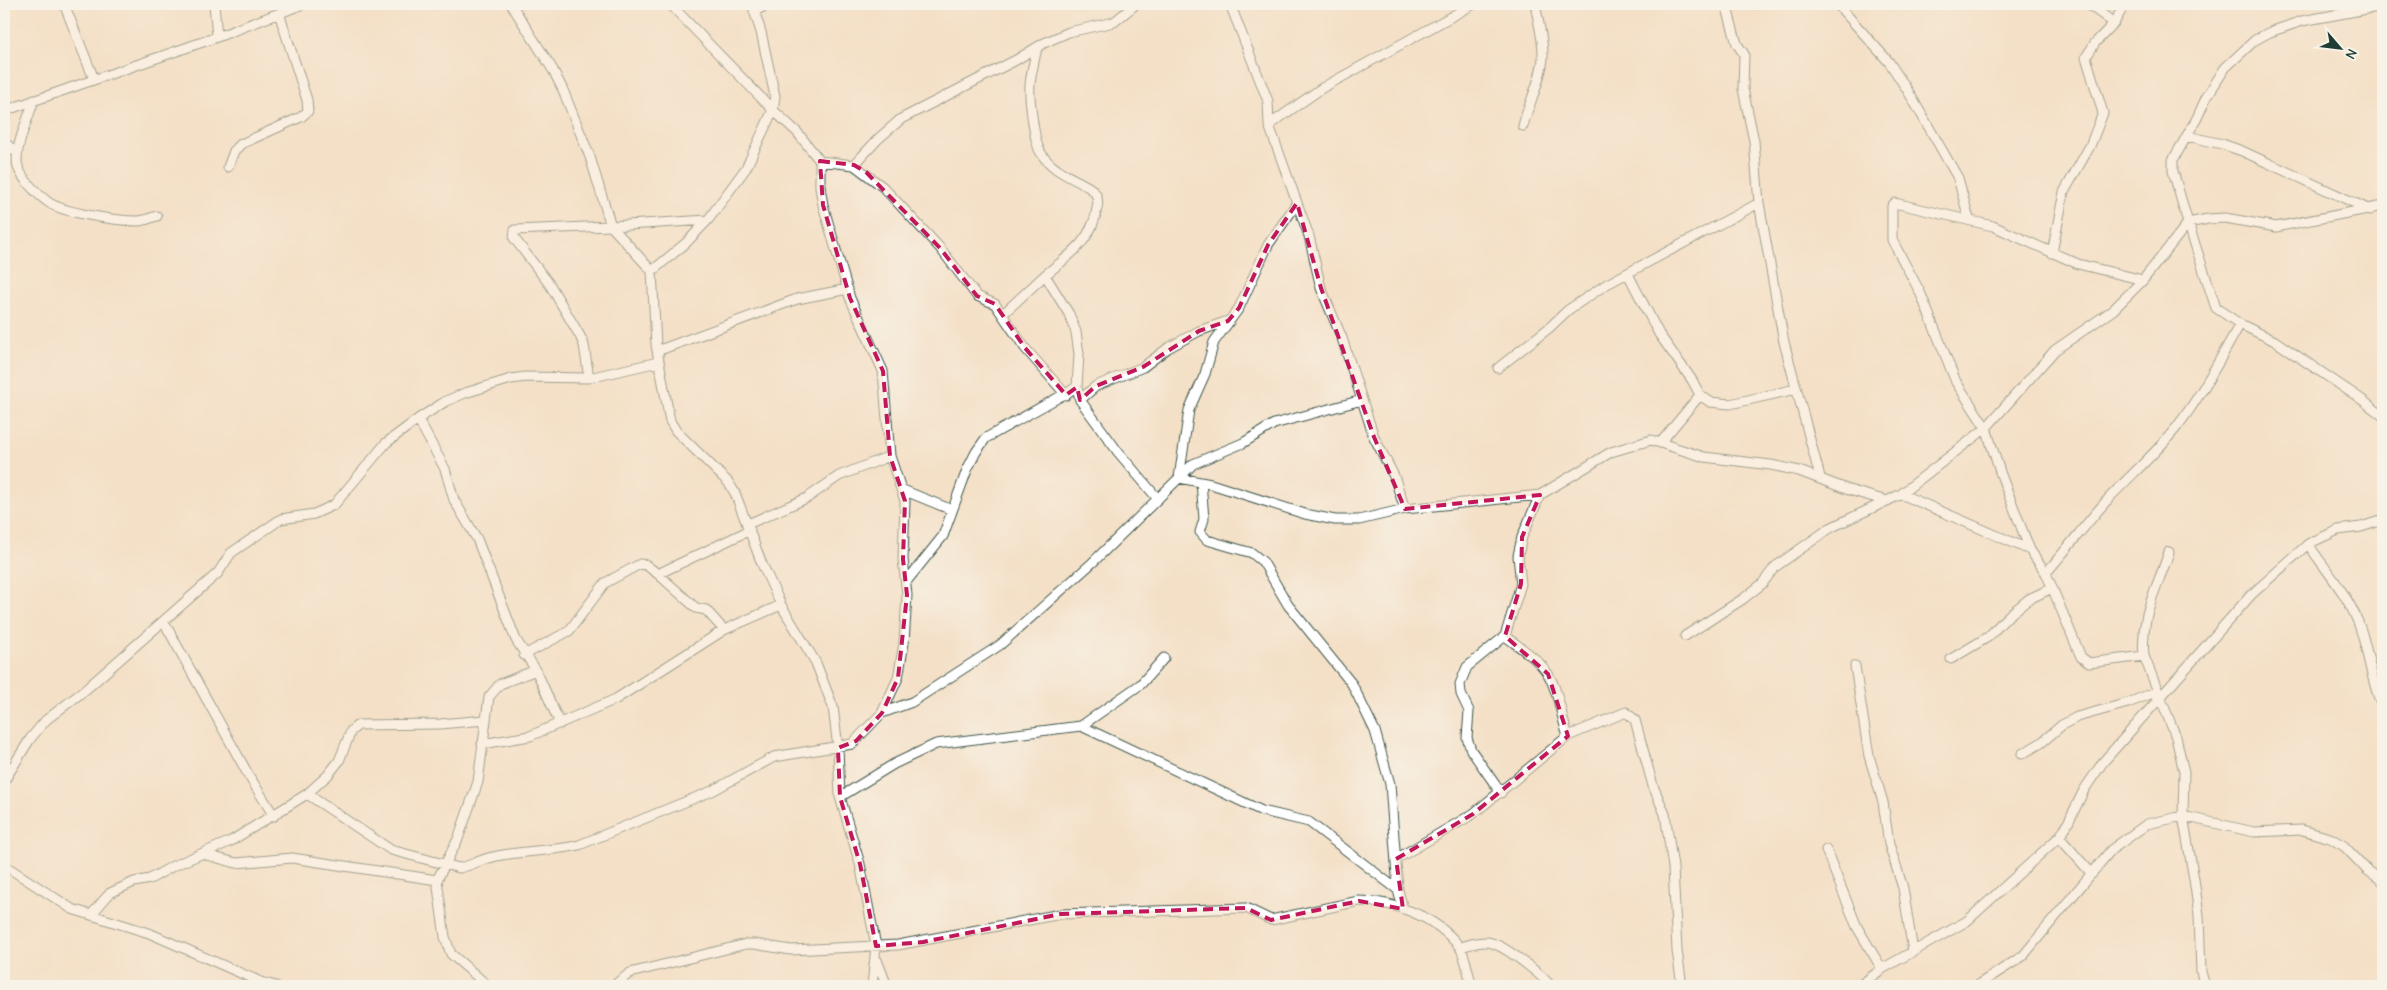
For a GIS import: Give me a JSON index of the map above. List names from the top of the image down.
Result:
{
  "north": "bottom right"
}
